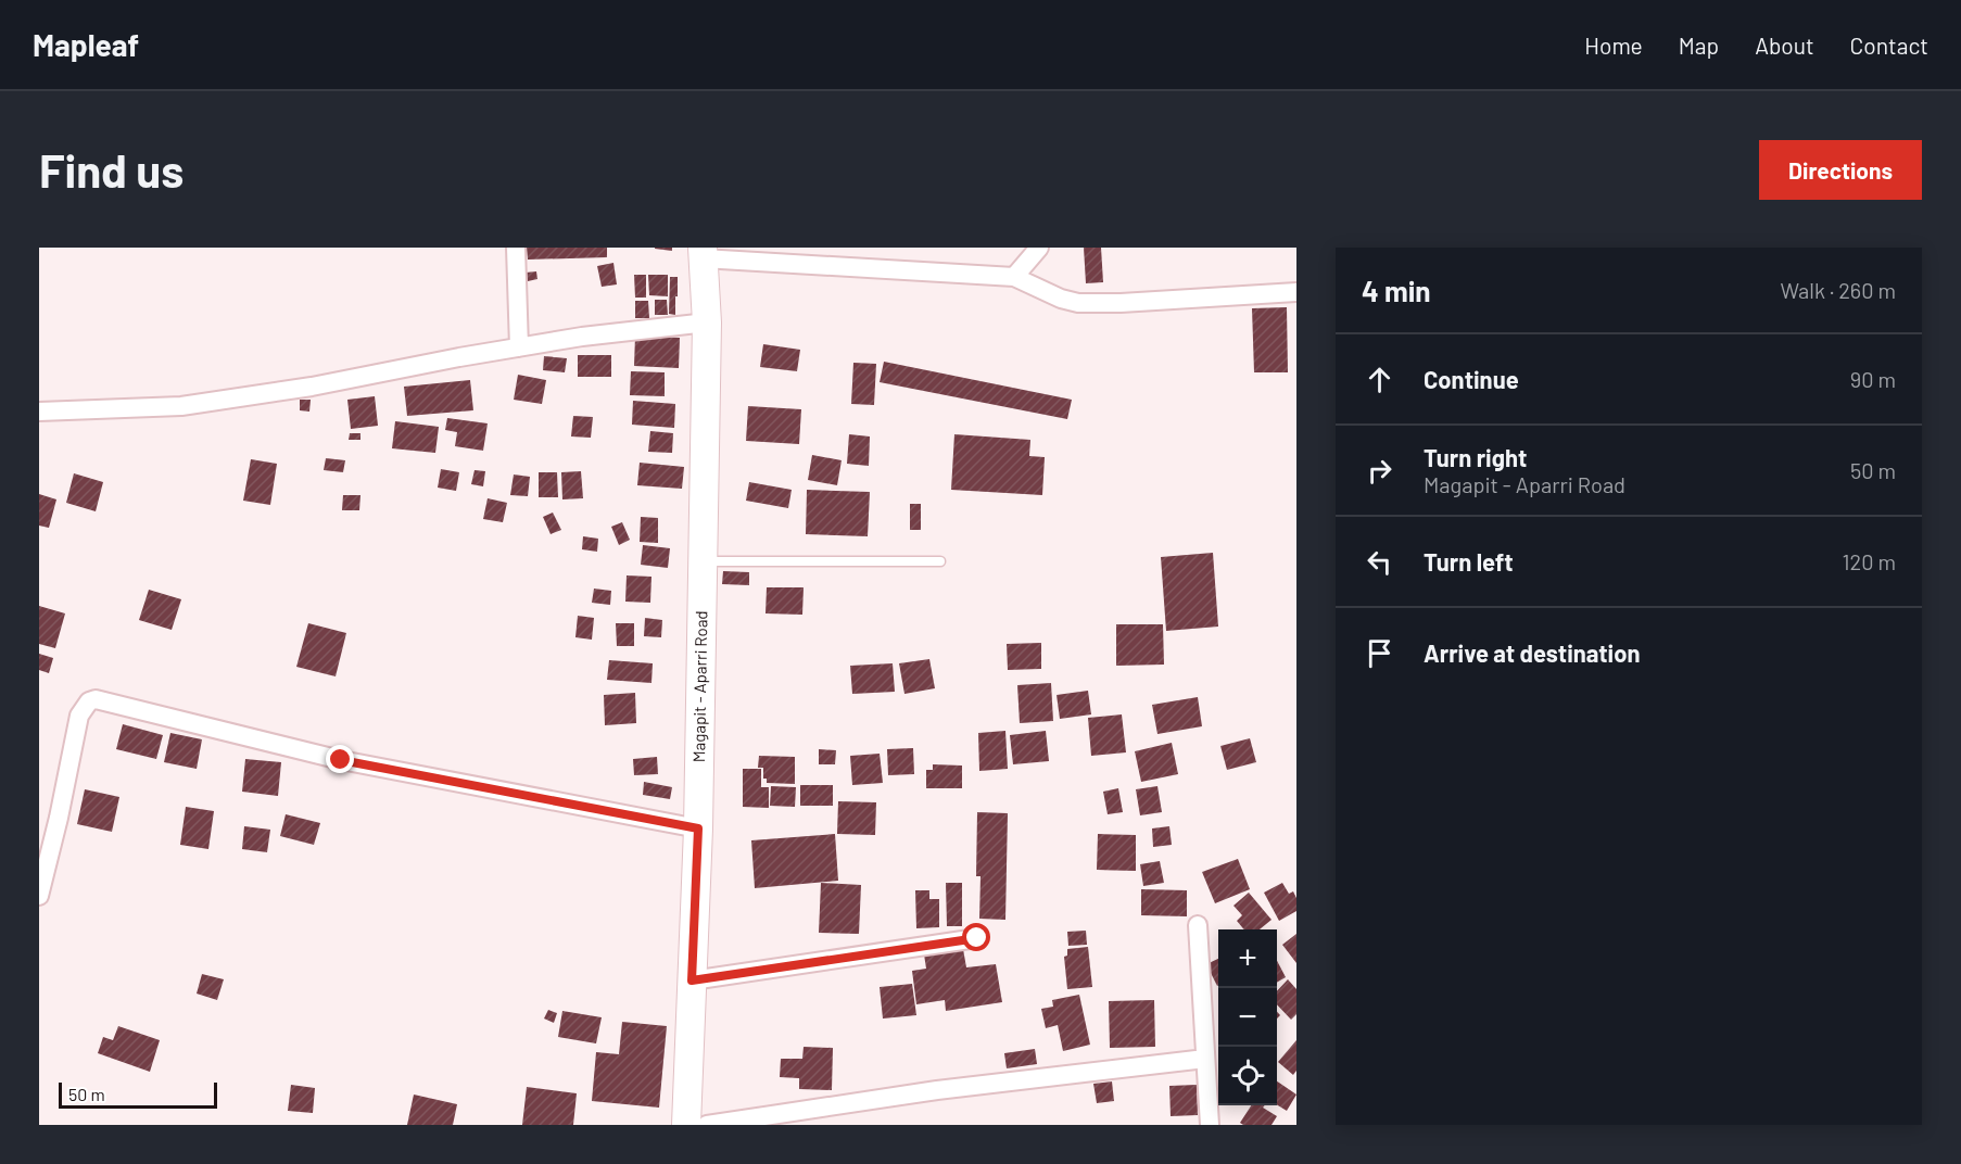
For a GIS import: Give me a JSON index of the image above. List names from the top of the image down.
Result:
{
  "streets": {
    "main road": ["Magapit - Aparri Road"]
  },
  "scale_bar": "50 m",
  "page": {
    "header": "Mapleaf",
    "nav": [
      "Home",
      "Map",
      "About",
      "Contact"
    ],
    "buttons": "Directions",
    "title": "Find us",
    "heading": ["4 min", "Walk · 260 m"],
    "list": [
      ["Continue", "90 m"],
      ["Turn right", "Magapit - Aparri Road", "50 m"],
      ["Turn left", "120 m"],
      "Arrive at destination"
    ],
    "map_buttons": ["+", "−"],
    "scale": "50 m"
  }
}
